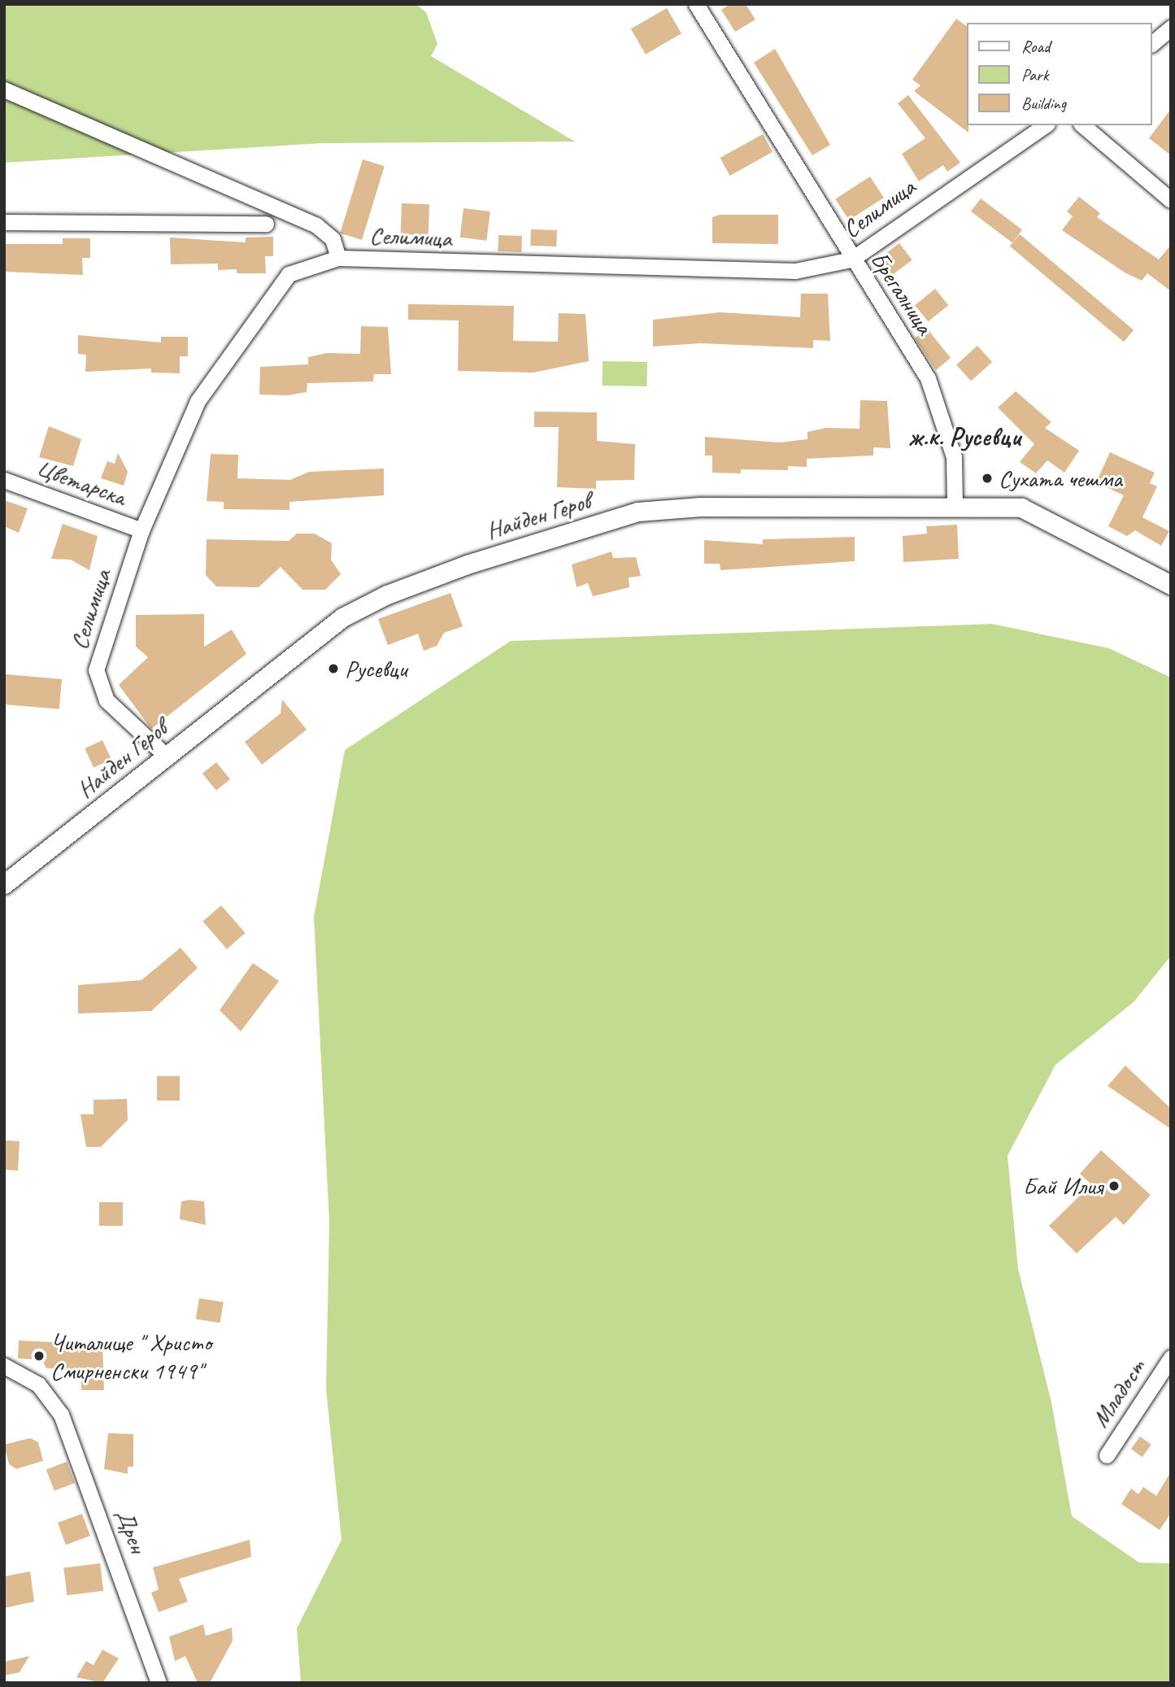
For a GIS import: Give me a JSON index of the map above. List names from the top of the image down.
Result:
{
  "streets": {
    "street": [
      "Селимица",
      "Брегалница",
      "Цветарска",
      "Найден Геров",
      "Младост",
      "Дрен"
    ]
  },
  "crossings": [
    ["Селимица", "Брегалница"],
    ["Селимица", "Цветарска"],
    ["Селимица", "Найден Геров"],
    ["Брегалница", "Найден Геров"]
  ],
  "districts": ["ж.к. Русевци"],
  "places": [
    "Сухата чешма",
    "Русевци",
    "Бай Илия",
    "Читалище \" Христо Смирненски 1949\""
  ],
  "legend": ["Road", "Park", "Building"]
}
